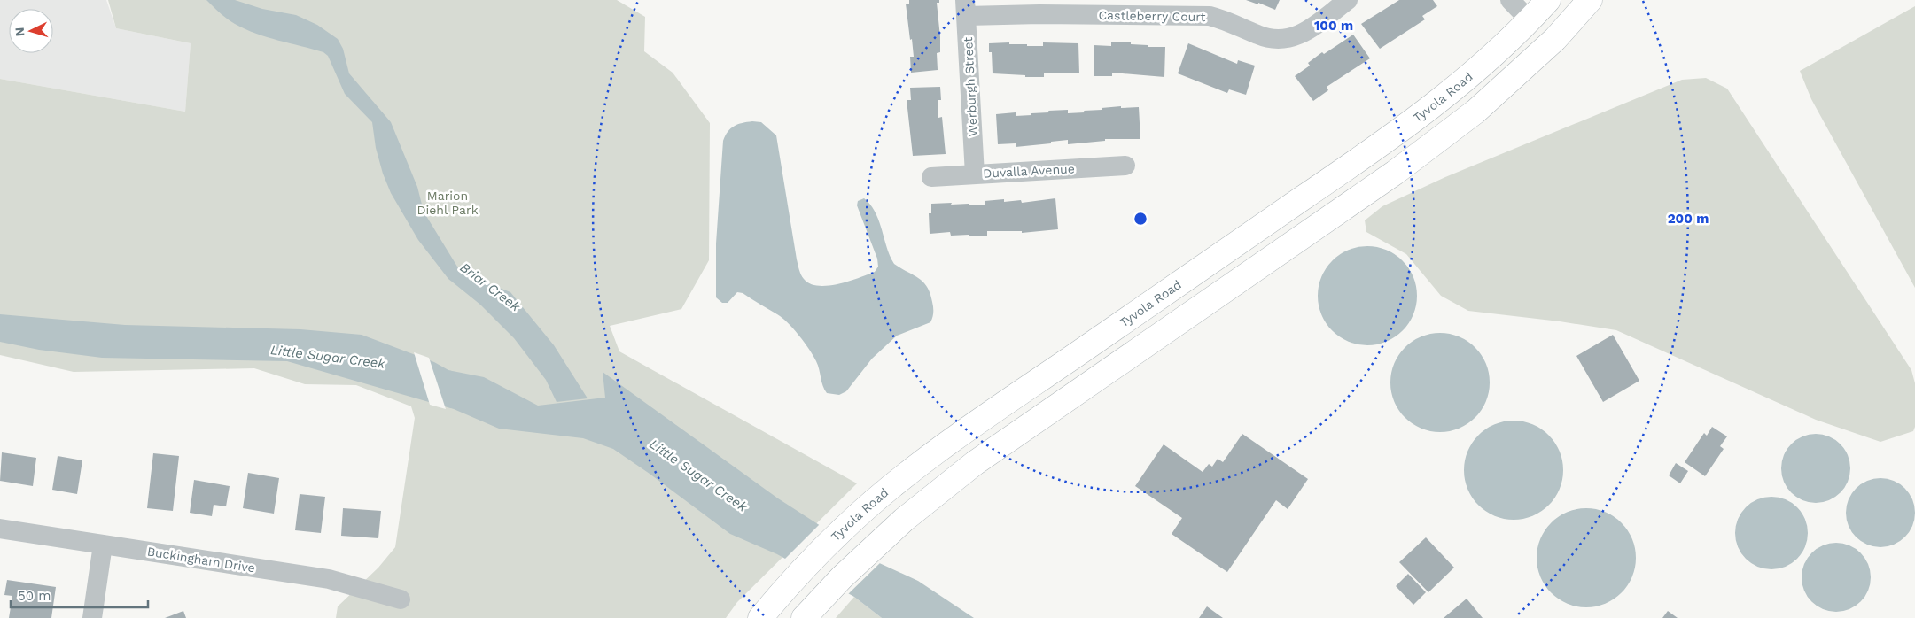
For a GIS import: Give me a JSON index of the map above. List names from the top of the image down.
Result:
{
  "streets": {
    "main road": ["Tyvola Road"],
    "street": [
      "Castleberry Court",
      "Werburgh Street",
      "Duvalla Avenue",
      "Buckingham Drive"
    ]
  },
  "crossings": [
    ["Castleberry Court", "Werburgh Street"],
    ["Werburgh Street", "Duvalla Avenue"]
  ],
  "water": ["Briar Creek", "Little Sugar Creek"],
  "parks": ["Marion Diehl Park"],
  "scale_bar": "50 m",
  "north": "left",
  "rings": ["100 m", "200 m"]
}
